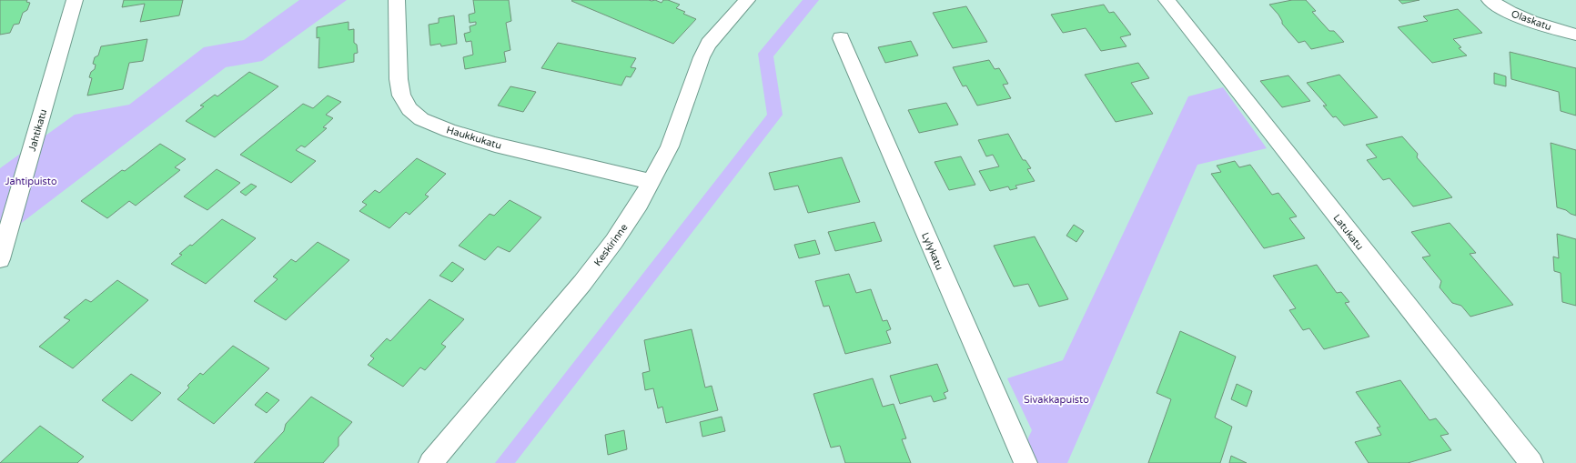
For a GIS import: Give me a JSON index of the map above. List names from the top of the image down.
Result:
{
  "streets": {
    "street": [
      "Olaskatu",
      "Jahtikatu",
      "Haukkukatu",
      "Latukatu",
      "Keskirinne",
      "Lylykatu"
    ]
  },
  "crossings": [
    ["Haukkukatu", "Keskirinne"]
  ],
  "parks": ["Jahtipuisto", "Sivakkapuisto"]
}
